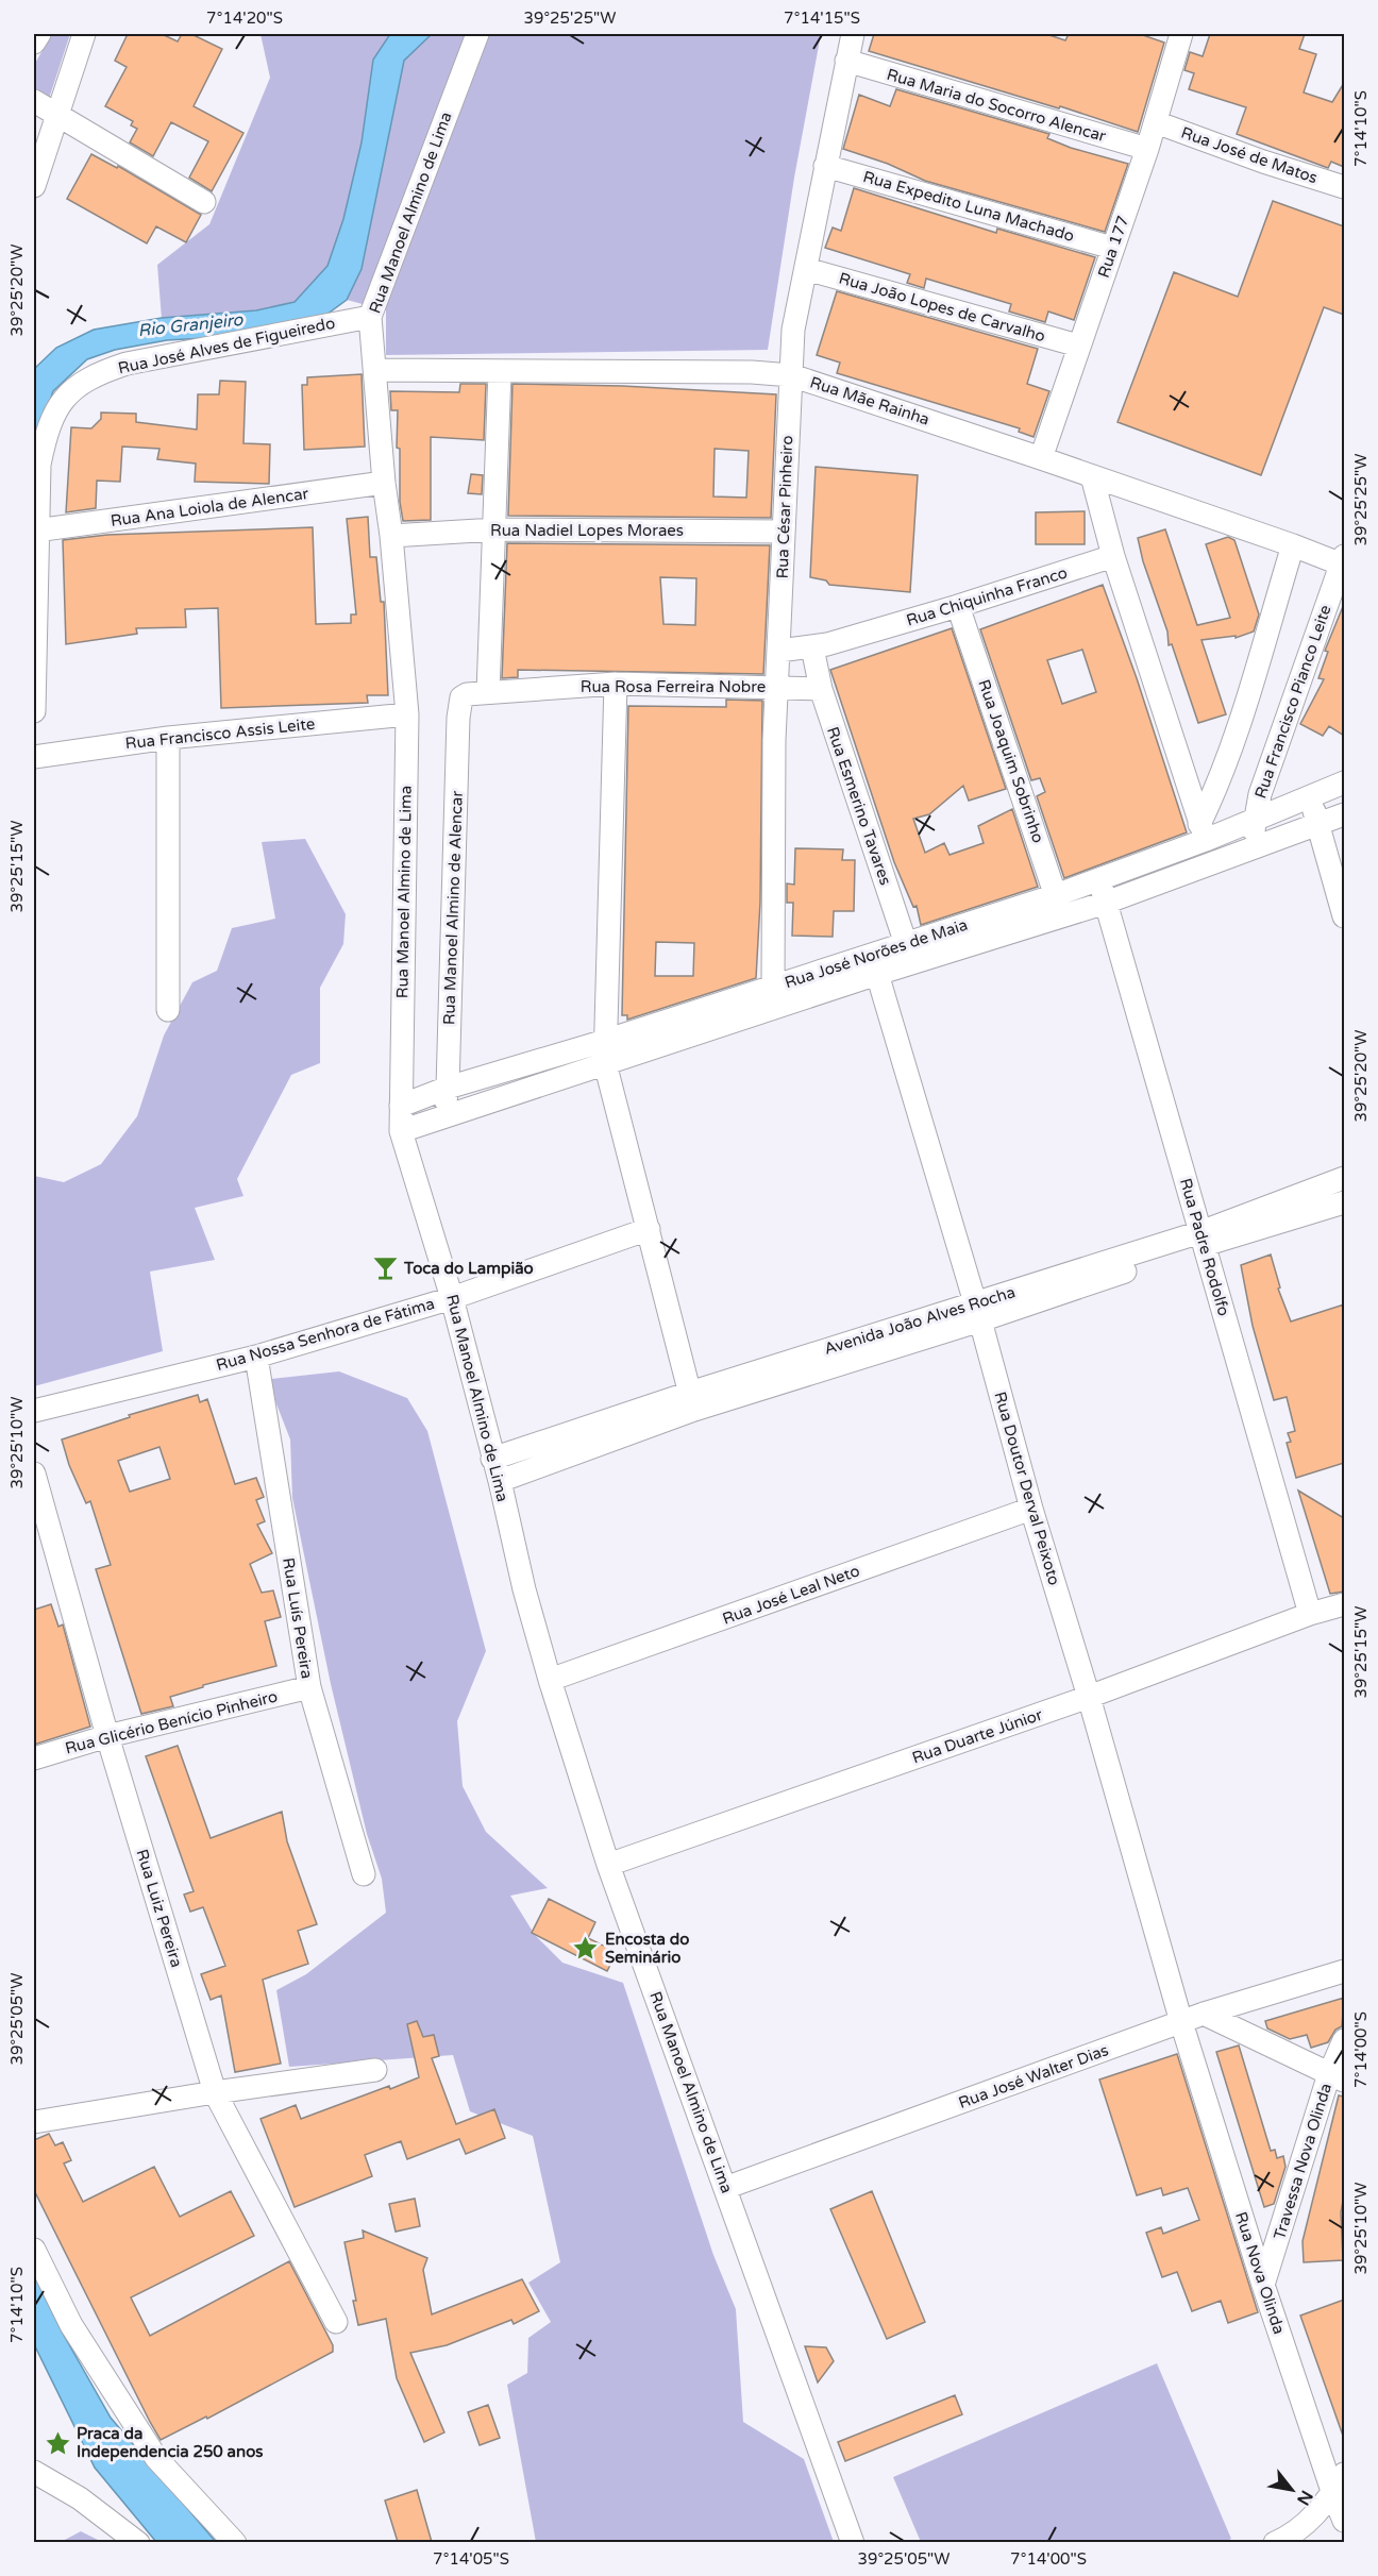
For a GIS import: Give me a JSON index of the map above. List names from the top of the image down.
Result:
{
  "streets": {
    "street": [
      "Rua Maria do Socorro Alencar",
      "Rua José de Matos",
      "Rua Expedito Luna Machado",
      "Rua Manoel Almino de Lima",
      "Rua 177",
      "Rua João Lopes de Carvalho",
      "Rua José Alves de Figueiredo",
      "Rua Mãe Rainha",
      "Rua Ana Loiola de Alencar",
      "Rua César Pinheiro",
      "Rua Nadiel Lopes Moraes",
      "Rua Chiquinha Franco",
      "Rua Rosa Ferreira Nobre",
      "Rua Francisco Pianco Leite",
      "Rua Francisco Assis Leite",
      "Rua Joaquim Sobrinho",
      "Rua Esmerino Tavares",
      "Rua Manoel Almino de Alencar",
      "Rua José Norões de Maia",
      "Rua Padre Rodolfo",
      "Avenida João Alves Rocha",
      "Rua Nossa Senhora de Fátima",
      "Rua Doutor Derval Peixoto",
      "Rua José Leal Neto",
      "Rua Luís Pereira",
      "Rua Glicério Benício Pinheiro",
      "Rua Duarte Júnior",
      "Rua Luiz Pereira",
      "Rua José Walter Dias",
      "Travessa Nova Olinda",
      "Rua Nova Olinda"
    ]
  },
  "crossings": [
    ["Rua Maria do Socorro Alencar", "Rua 177"],
    ["Rua Maria do Socorro Alencar", "Rua César Pinheiro"],
    ["Rua José de Matos", "Rua 177"],
    ["Rua Expedito Luna Machado", "Rua 177"],
    ["Rua Expedito Luna Machado", "Rua César Pinheiro"],
    ["Rua Manoel Almino de Lima", "Rua José Alves de Figueiredo"],
    ["Rua Manoel Almino de Lima", "Rua Mãe Rainha"],
    ["Rua Manoel Almino de Lima", "Rua Ana Loiola de Alencar"],
    ["Rua Manoel Almino de Lima", "Rua Nadiel Lopes Moraes"],
    ["Rua Manoel Almino de Lima", "Rua Francisco Assis Leite"],
    ["Rua Manoel Almino de Lima", "Rua José Norões de Maia"],
    ["Rua Manoel Almino de Lima", "Avenida João Alves Rocha"],
    ["Rua Manoel Almino de Lima", "Rua Nossa Senhora de Fátima"],
    ["Rua Manoel Almino de Lima", "Rua José Leal Neto"],
    ["Rua Manoel Almino de Lima", "Rua Duarte Júnior"],
    ["Rua Manoel Almino de Lima", "Rua José Walter Dias"],
    ["Rua 177", "Rua João Lopes de Carvalho"],
    ["Rua 177", "Rua Mãe Rainha"],
    ["Rua João Lopes de Carvalho", "Rua César Pinheiro"],
    ["Rua José Alves de Figueiredo", "Rua Ana Loiola de Alencar"],
    ["Rua Mãe Rainha", "Rua César Pinheiro"],
    ["Rua Mãe Rainha", "Rua Francisco Pianco Leite"],
    ["Rua César Pinheiro", "Rua Nadiel Lopes Moraes"],
    ["Rua César Pinheiro", "Rua Chiquinha Franco"],
    ["Rua César Pinheiro", "Rua Rosa Ferreira Nobre"],
    ["Rua César Pinheiro", "Rua José Norões de Maia"],
    ["Rua Chiquinha Franco", "Rua Joaquim Sobrinho"],
    ["Rua Chiquinha Franco", "Rua Esmerino Tavares"],
    ["Rua Rosa Ferreira Nobre", "Rua Esmerino Tavares"],
    ["Rua Rosa Ferreira Nobre", "Rua Manoel Almino de Alencar"],
    ["Rua Francisco Pianco Leite", "Rua José Norões de Maia"],
    ["Rua Joaquim Sobrinho", "Rua José Norões de Maia"],
    ["Rua Esmerino Tavares", "Rua José Norões de Maia"],
    ["Rua Manoel Almino de Alencar", "Rua José Norões de Maia"],
    ["Rua José Norões de Maia", "Rua Padre Rodolfo"],
    ["Rua José Norões de Maia", "Rua Doutor Derval Peixoto"],
    ["Rua Padre Rodolfo", "Avenida João Alves Rocha"],
    ["Rua Padre Rodolfo", "Rua Duarte Júnior"],
    ["Avenida João Alves Rocha", "Rua Doutor Derval Peixoto"],
    ["Rua Nossa Senhora de Fátima", "Rua Luís Pereira"],
    ["Rua Doutor Derval Peixoto", "Rua José Leal Neto"],
    ["Rua Doutor Derval Peixoto", "Rua Duarte Júnior"],
    ["Rua Doutor Derval Peixoto", "Rua José Walter Dias"],
    ["Rua Doutor Derval Peixoto", "Rua Nova Olinda"],
    ["Rua Luís Pereira", "Rua Glicério Benício Pinheiro"],
    ["Rua Glicério Benício Pinheiro", "Rua Luiz Pereira"],
    ["Rua José Walter Dias", "Rua Nova Olinda"],
    ["Travessa Nova Olinda", "Rua Nova Olinda"]
  ],
  "water": ["Rio Granjeiro"],
  "places": {
    "bar": ["Toca do Lampião"],
    "place": ["Encosta do Seminário", "Praca da Independencia 250 anos"]
  },
  "north": "bottom right",
  "coordinates": [
    "7°14'20\"S",
    "39°25'25\"W",
    "7°14'15\"S",
    "7°14'10\"S",
    "39°25'20\"W",
    "39°25'15\"W",
    "39°25'10\"W",
    "39°25'05\"W",
    "7°14'00\"S",
    "7°14'05\"S"
  ]
}
